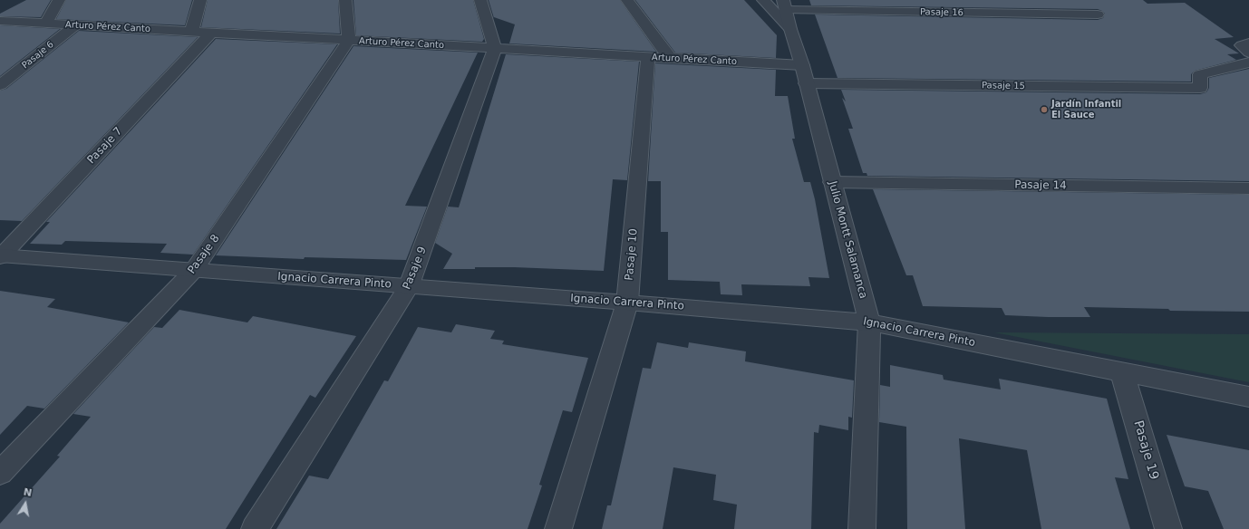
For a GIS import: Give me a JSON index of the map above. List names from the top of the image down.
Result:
{
  "streets": {
    "street": [
      "Pasaje 16",
      "Arturo Pérez Canto",
      "Pasaje 6",
      "Pasaje 15",
      "Pasaje 7",
      "Pasaje 14",
      "Julio Montt Salamanca",
      "Pasaje 8",
      "Pasaje 10",
      "Pasaje 9",
      "Ignacio Carrera Pinto",
      "Pasaje 19"
    ]
  },
  "crossings": [
    ["Pasaje 16", "Julio Montt Salamanca"],
    ["Arturo Pérez Canto", "Pasaje 6"],
    ["Arturo Pérez Canto", "Pasaje 7"],
    ["Arturo Pérez Canto", "Julio Montt Salamanca"],
    ["Arturo Pérez Canto", "Pasaje 8"],
    ["Arturo Pérez Canto", "Pasaje 10"],
    ["Arturo Pérez Canto", "Pasaje 9"],
    ["Pasaje 15", "Julio Montt Salamanca"],
    ["Pasaje 7", "Ignacio Carrera Pinto"],
    ["Pasaje 14", "Julio Montt Salamanca"],
    ["Julio Montt Salamanca", "Ignacio Carrera Pinto"],
    ["Pasaje 8", "Ignacio Carrera Pinto"],
    ["Pasaje 10", "Ignacio Carrera Pinto"],
    ["Pasaje 9", "Ignacio Carrera Pinto"],
    ["Ignacio Carrera Pinto", "Pasaje 19"]
  ],
  "places": ["Jardín Infantil El Sauce"],
  "north": "top"
}
